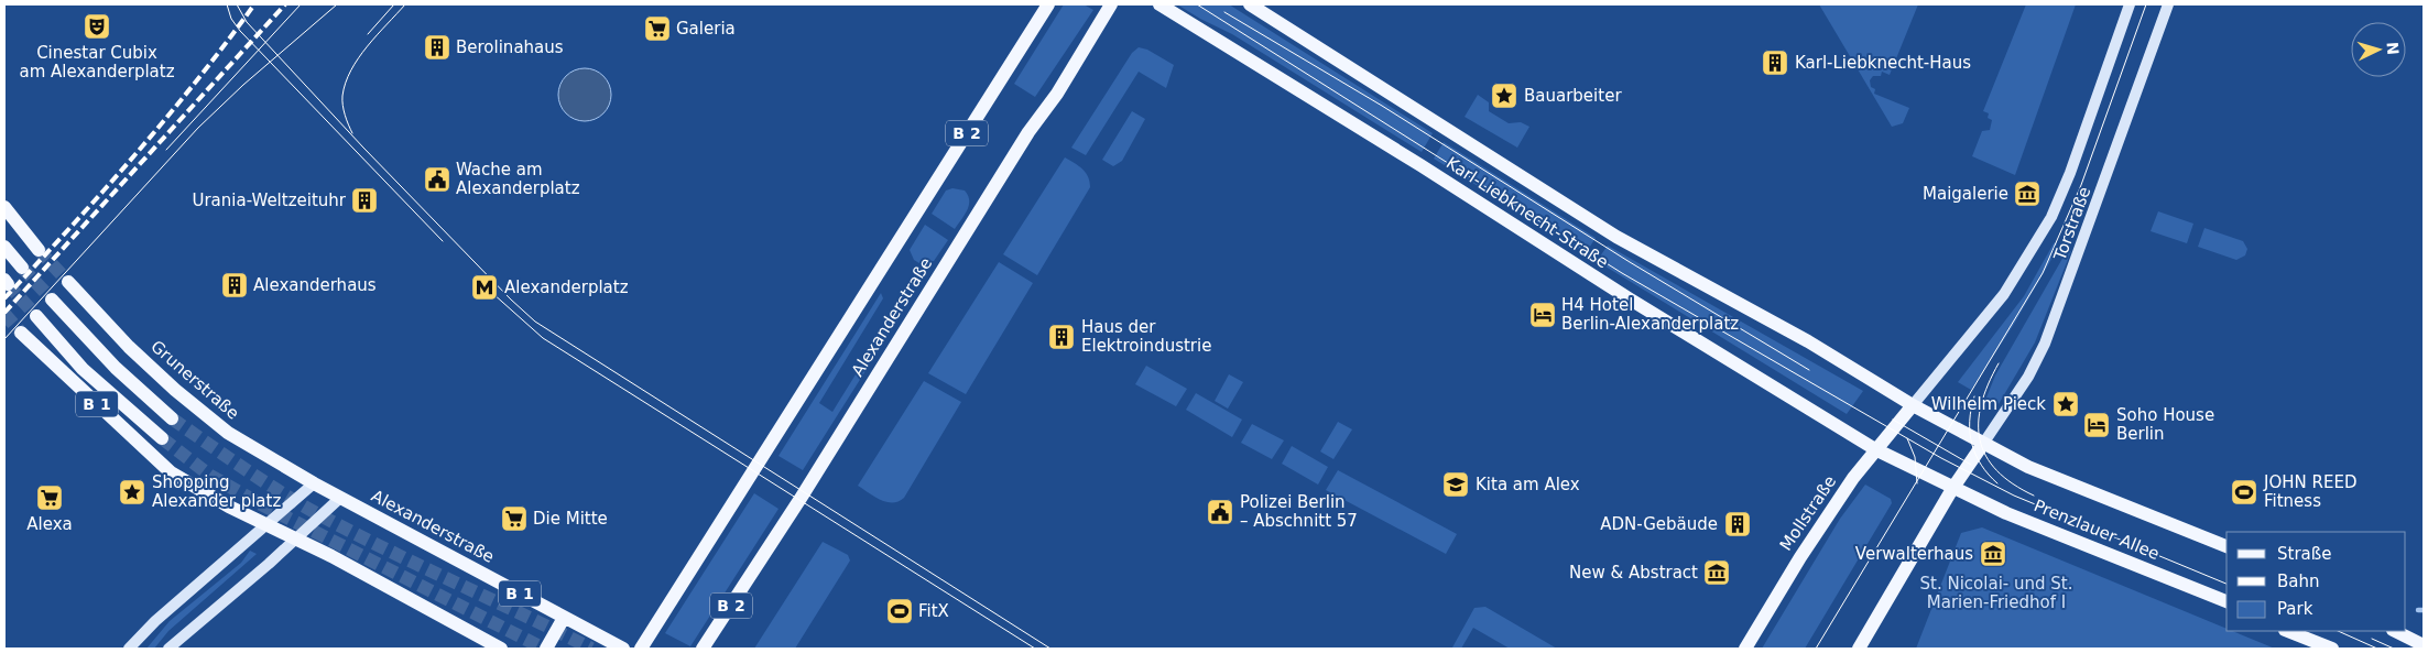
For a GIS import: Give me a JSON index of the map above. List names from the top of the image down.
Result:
{
  "streets": {
    "main road": [
      "B 2",
      "Karl-Liebknecht-Straße",
      "Torstraße",
      "Alexanderstraße",
      "Grunerstraße",
      "B 1",
      "Mollstraße",
      "Prenzlauer Allee"
    ]
  },
  "crossings": [
    ["Karl-Liebknecht-Straße", "Torstraße"],
    ["Karl-Liebknecht-Straße", "Mollstraße"],
    ["Karl-Liebknecht-Straße", "Prenzlauer Allee"],
    ["Torstraße", "Mollstraße"],
    ["Torstraße", "Prenzlauer Allee"],
    ["Alexanderstraße", "Grunerstraße"]
  ],
  "parks": ["St. Nicolai- und St. Marien-Friedhof I"],
  "places": {
    "theatre": ["Cinestar Cubix am Alexanderplatz"],
    "supermarket": ["Galeria", "Alexa", "Die Mitte"],
    "building": [
      "Berolinahaus",
      "Karl-Liebknecht-Haus",
      "Urania-Weltzeituhr",
      "Alexanderhaus",
      "Haus der Elektroindustrie",
      "ADN-Gebäude"
    ],
    "place": ["Bauarbeiter", "Wilhelm Pieck", "Shopping Alexander platz"],
    "public building": ["Wache am Alexanderplatz", "Polizei Berlin – Abschnitt 57"],
    "museum": ["Maigalerie", "Verwalterhaus", "New & Abstract"],
    "metro station": ["Alexanderplatz"],
    "hotel": ["H4 Hotel Berlin-Alexanderplatz", "Soho House Berlin"],
    "school or university": ["Kita am Alex"],
    "sports": ["JOHN REED Fitness", "FitX"]
  },
  "legend": ["Straße", "Bahn", "Park"],
  "north": "right"
}
